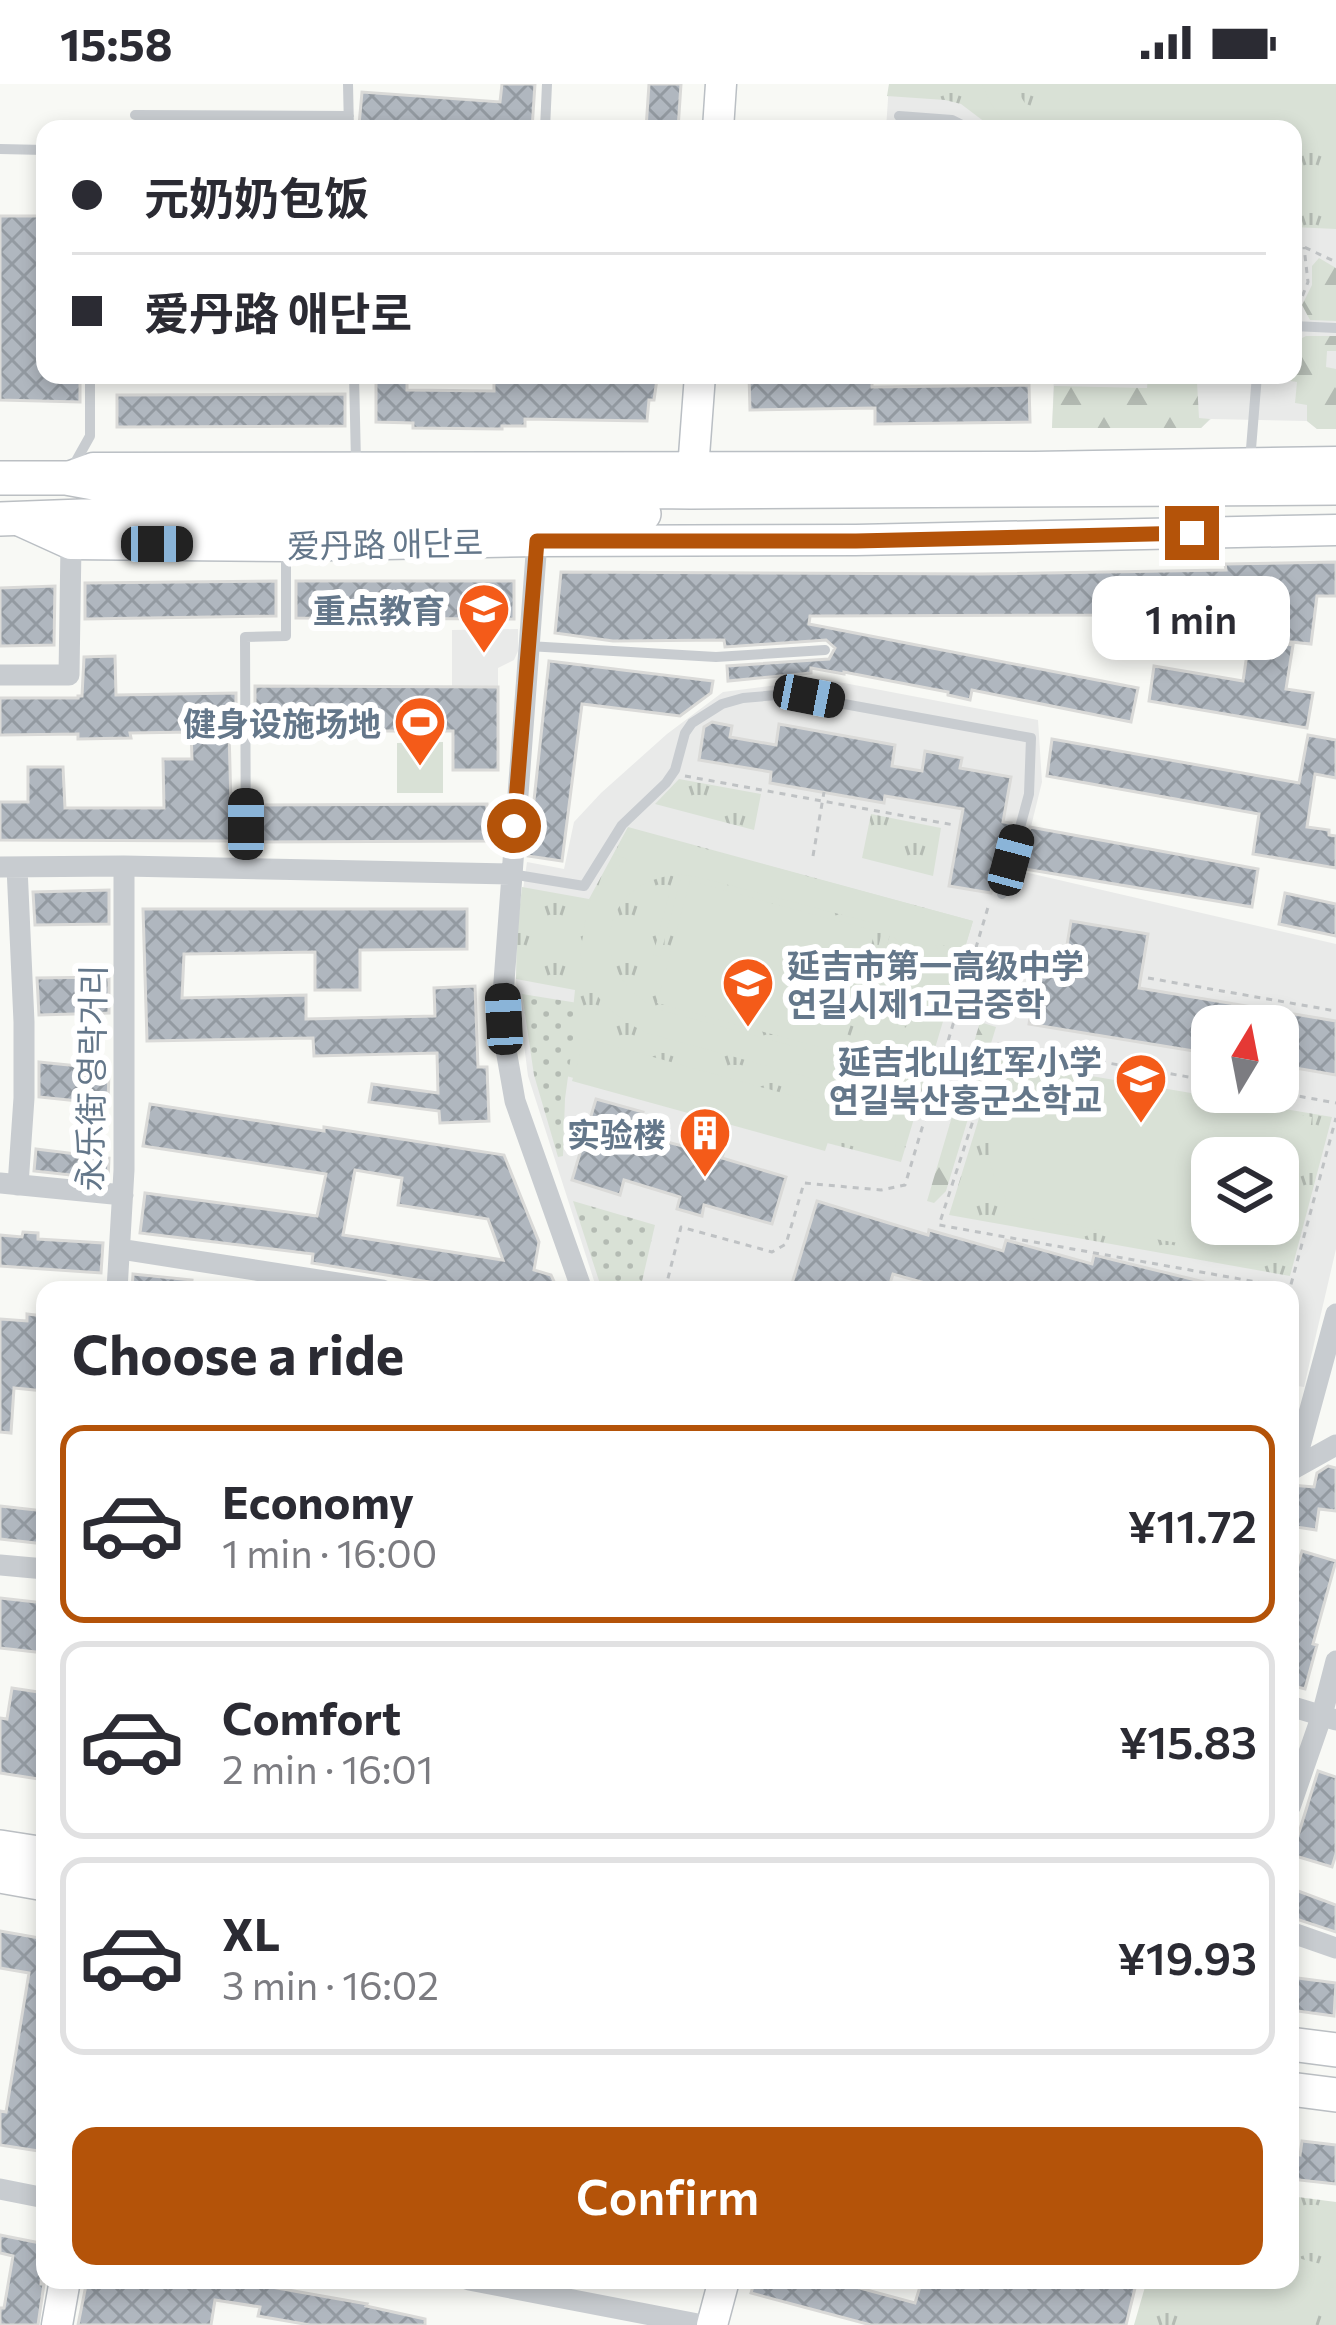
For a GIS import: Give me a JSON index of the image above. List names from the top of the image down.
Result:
{
  "streets": {
    "main road": ["爱丹路 애단로"],
    "street": ["永乐街 영락거리"]
  },
  "places": {
    "school or university": ["重点教育", "延吉市第一高级中学 연길시제1고급중학", "延吉北山红军小学 연길북산홍군소학교"],
    "sports": ["健身设施场地"],
    "building": ["实验楼"]
  },
  "north": "top",
  "page": {
    "status": "15:58",
    "banner": ["元奶奶包饭", "爱丹路 애단로"],
    "bubble": "1 min",
    "heading": "Choose a ride",
    "list": [
      {
        "name": "Economy",
        "note": "1 min · 16:00",
        "value": "¥11.72"
      },
      {
        "name": "Comfort",
        "note": "2 min · 16:01",
        "value": "¥15.83"
      },
      {
        "name": "XL",
        "note": "3 min · 16:02",
        "value": "¥19.93"
      }
    ],
    "buttons": "Confirm"
  }
}
